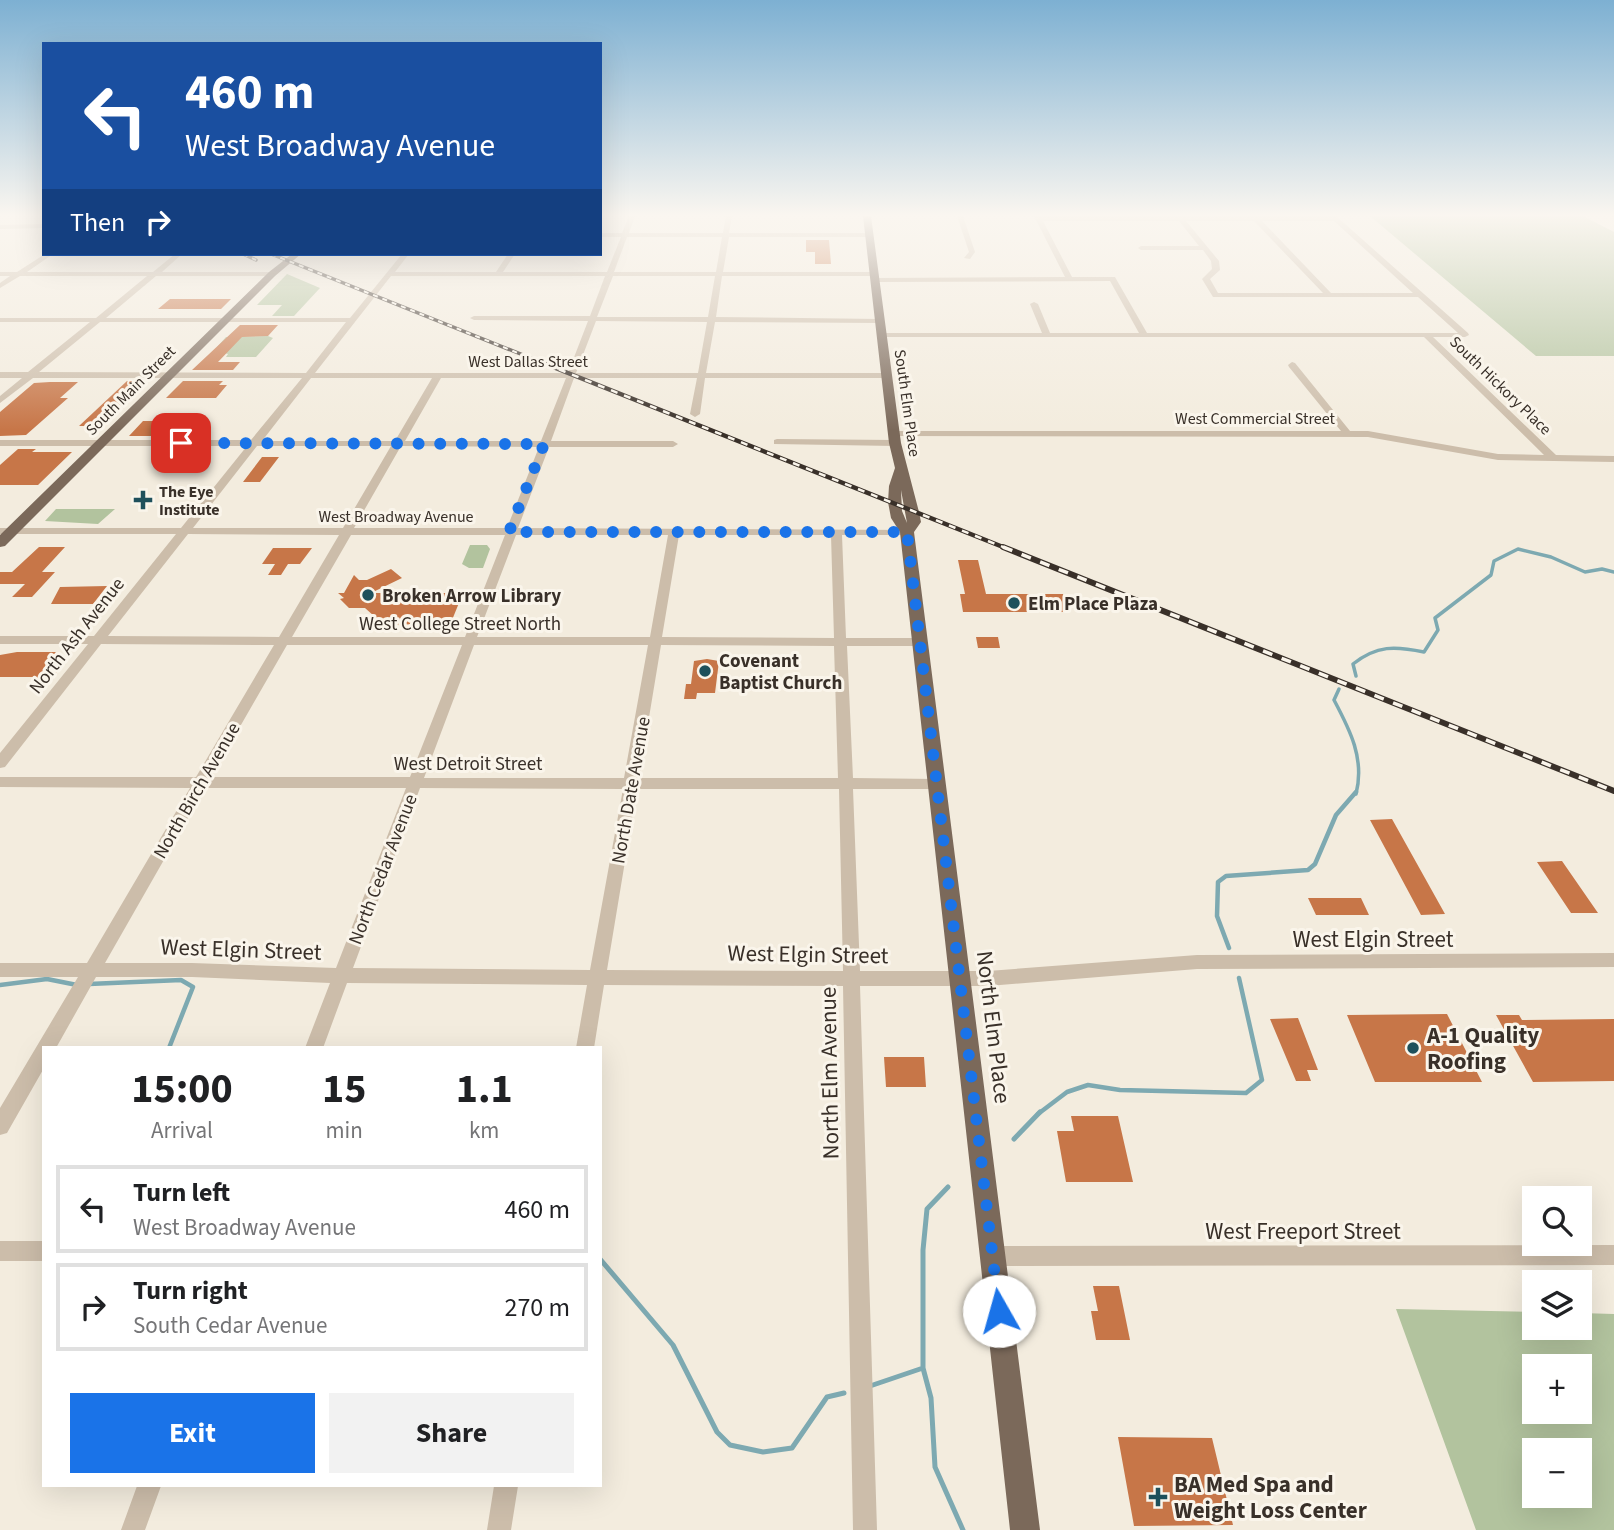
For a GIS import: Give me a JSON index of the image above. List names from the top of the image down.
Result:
{
  "streets": {
    "main road": ["South Main Street", "South Elm Place", "North Elm Place"],
    "street": [
      "West Dallas Street",
      "South Hickory Place",
      "West Commercial Street",
      "West Broadway Avenue",
      "West College Street North",
      "North Ash Avenue",
      "West Detroit Street",
      "North Birch Avenue",
      "North Date Avenue",
      "North Cedar Avenue",
      "West Elgin Street",
      "North Elm Avenue",
      "West Freeport Street"
    ]
  },
  "crossings": [
    ["West Dallas Street", "South Main Street"],
    ["West Dallas Street", "South Elm Place"],
    ["West Dallas Street", "North Ash Avenue"],
    ["West Dallas Street", "North Birch Avenue"],
    ["West Dallas Street", "North Cedar Avenue"],
    ["South Hickory Place", "West Commercial Street"],
    ["South Main Street", "West Broadway Avenue"],
    ["South Elm Place", "West Commercial Street"],
    ["South Elm Place", "West Broadway Avenue"],
    ["South Elm Place", "North Elm Place"],
    ["West Broadway Avenue", "North Ash Avenue"],
    ["West Broadway Avenue", "North Birch Avenue"],
    ["West Broadway Avenue", "North Date Avenue"],
    ["West Broadway Avenue", "North Cedar Avenue"],
    ["West Broadway Avenue", "North Elm Place"],
    ["West Broadway Avenue", "North Elm Avenue"],
    ["West College Street North", "North Ash Avenue"],
    ["West College Street North", "North Birch Avenue"],
    ["West College Street North", "North Date Avenue"],
    ["West College Street North", "North Cedar Avenue"],
    ["West College Street North", "North Elm Place"],
    ["West College Street North", "North Elm Avenue"],
    ["West Detroit Street", "North Birch Avenue"],
    ["West Detroit Street", "North Date Avenue"],
    ["West Detroit Street", "North Cedar Avenue"],
    ["West Detroit Street", "North Elm Place"],
    ["West Detroit Street", "North Elm Avenue"],
    ["North Birch Avenue", "West Elgin Street"],
    ["North Date Avenue", "West Elgin Street"],
    ["North Cedar Avenue", "West Elgin Street"],
    ["West Elgin Street", "North Elm Place"],
    ["West Elgin Street", "North Elm Avenue"],
    ["North Elm Place", "West Freeport Street"]
  ],
  "places": {
    "health": ["The Eye Institute", "BA Med Spa and Weight Loss Center"],
    "other": [
      "Broken Arrow Library",
      "Elm Place Plaza",
      "Covenant Baptist Church",
      "A-1 Quality Roofing"
    ]
  },
  "page": {
    "turn": ["460 m", "West Broadway Avenue"],
    "then": "Then",
    "eta": [
      "15:00",
      "Arrival",
      "15",
      "min",
      "1.1",
      "km"
    ],
    "list": [
      {
        "name": "Turn left",
        "note": "West Broadway Avenue",
        "value": "460 m"
      },
      {
        "name": "Turn right",
        "note": "South Cedar Avenue",
        "value": "270 m"
      }
    ],
    "map_buttons": ["+", "−"],
    "buttons": ["Exit", "Share"]
  }
}
